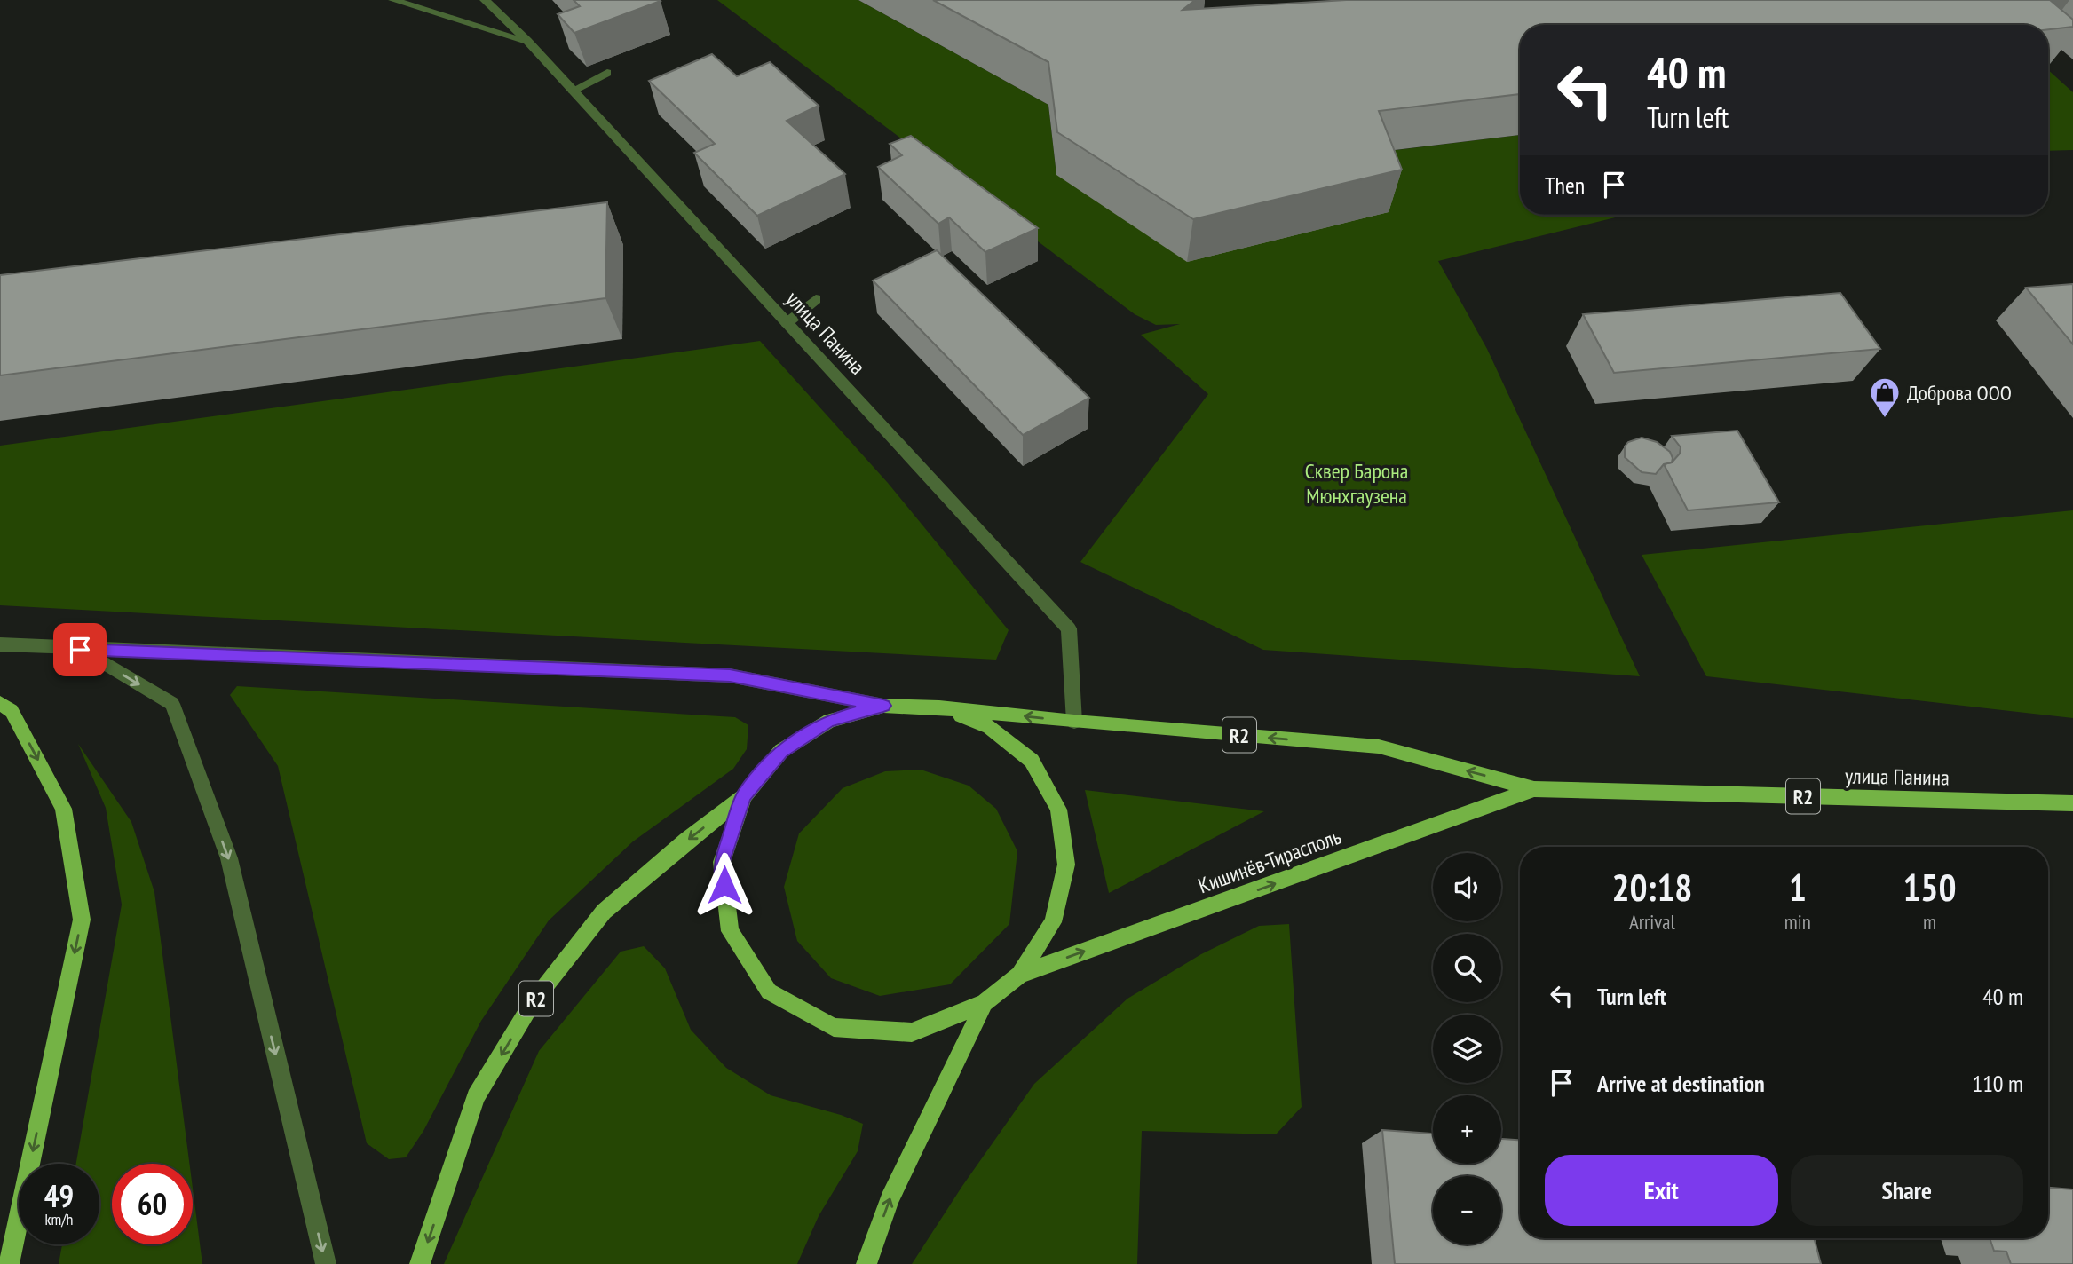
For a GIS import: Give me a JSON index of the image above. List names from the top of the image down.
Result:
{
  "streets": {
    "main road": ["улица Панина", "R2", "Кишинёв-Тирасполь"]
  },
  "crossings": [
    ["улица Панина", "R2"],
    ["улица Панина", "Кишинёв-Тирасполь"],
    ["R2", "Кишинёв-Тирасполь"]
  ],
  "one_way": ["Кишинёв-Тирасполь"],
  "parks": ["Сквер Барона Мюнхгаузена"],
  "places": {
    "shop": ["Доброва ООО"]
  },
  "page": {
    "turn": ["40 m", "Turn left"],
    "then": "Then",
    "eta": [
      "20:18",
      "Arrival",
      "1",
      "min",
      "150",
      "m"
    ],
    "map_buttons": ["+", "−"],
    "list": [
      {
        "name": "Turn left",
        "value": "40 m"
      },
      {
        "name": "Arrive at destination",
        "value": "110 m"
      }
    ],
    "buttons": ["Exit", "Share"],
    "speed": "49 km/h",
    "limit": "60"
  }
}
